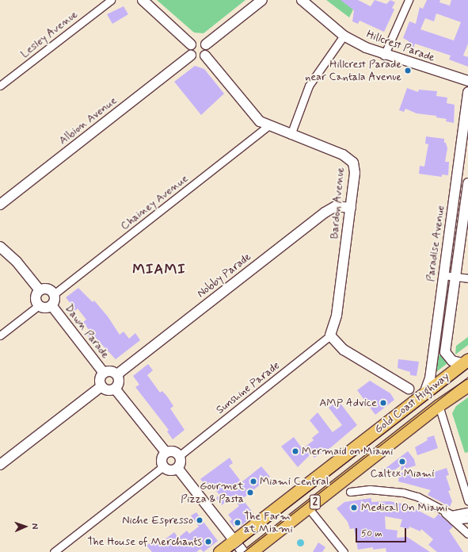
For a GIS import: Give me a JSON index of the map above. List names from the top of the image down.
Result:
{
  "streets": {
    "highway": ["Gold Coast Highway", "2"],
    "street": [
      "Lesley Avenue",
      "Hillcrest Parade",
      "Albion Avenue",
      "Chainey Avenue",
      "Bardon Avenue",
      "Paradise Avenue",
      "Nobby Parade",
      "Dawn Parade",
      "Sunshine Parade"
    ]
  },
  "crossings": [
    ["Albion Avenue", "Bardon Avenue"],
    ["Chainey Avenue", "Bardon Avenue"],
    ["Chainey Avenue", "Dawn Parade"],
    ["Bardon Avenue", "Nobby Parade"],
    ["Bardon Avenue", "Sunshine Parade"],
    ["Paradise Avenue", "Gold Coast Highway"],
    ["Nobby Parade", "Dawn Parade"]
  ],
  "districts": ["MIAMI"],
  "places": [
    "Hillcrest Parade near Cantala Avenue",
    "AMP Advice",
    "Mermaid on Miami",
    "Caltex Miami",
    "Miami Central",
    "Gourmet Pizza & Pasta",
    "Medical On Miami",
    "Niche Espresso",
    "The Farm at Miami",
    "The House of Merchants"
  ],
  "scale_bar": "50 m",
  "north": "right"
}
